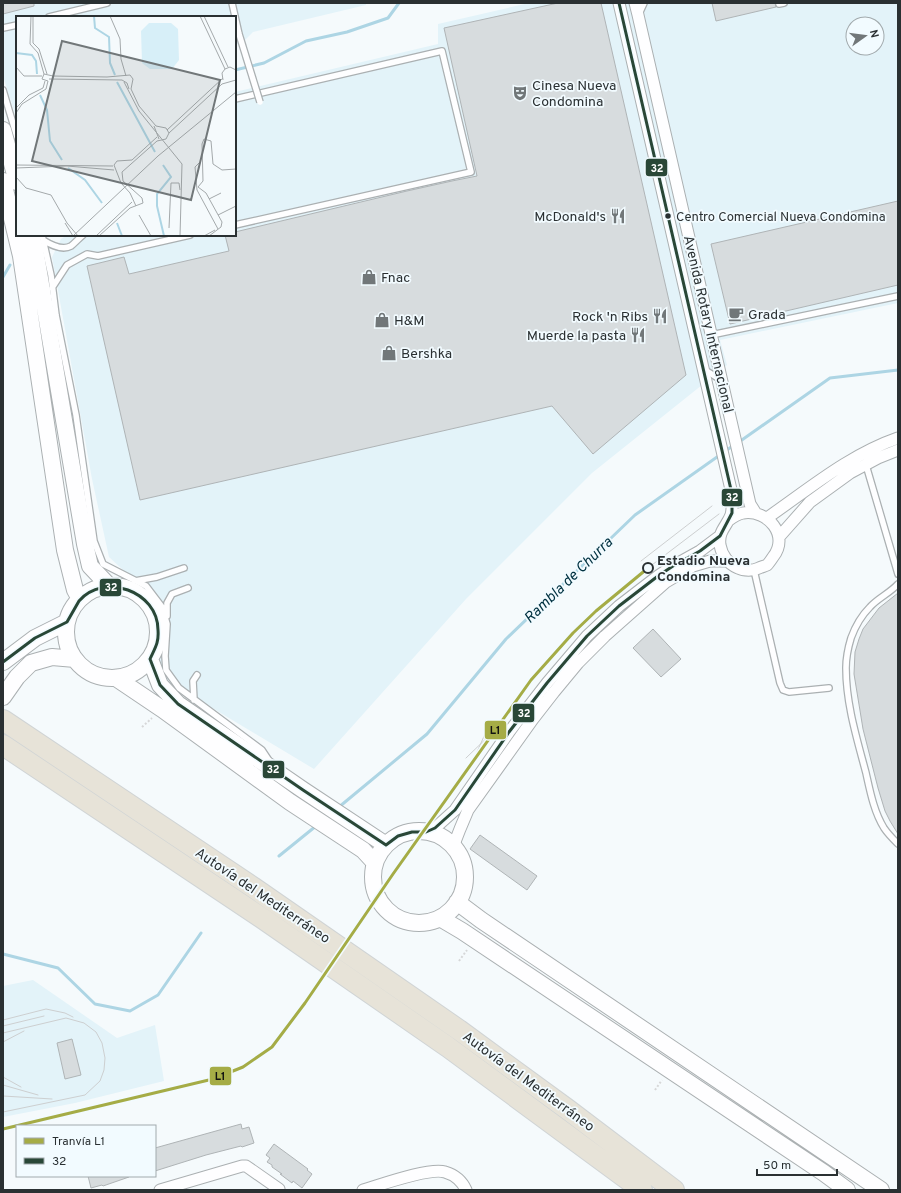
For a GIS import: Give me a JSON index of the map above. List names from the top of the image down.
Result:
{
  "streets": {
    "highway": ["Autovía del Mediterráneo"],
    "street": ["Avenida Rotary Internacional"]
  },
  "water": ["Rambla de Churra"],
  "places": {
    "theatre": ["Cinesa Nueva Condomina"],
    "restaurant": ["McDonald's", "Rock 'n Ribs", "Muerde la pasta"],
    "other": ["Centro Comercial Nueva Condomina", "Estadio Nueva Condomina"],
    "shop": ["Fnac", "H&M", "Bershka"],
    "cafe": ["Grada"]
  },
  "lines": ["transit line 32", "tram line L1"],
  "legend": ["Tranvía L1", "32"],
  "scale_bar": "50 m",
  "north": "right"
}
